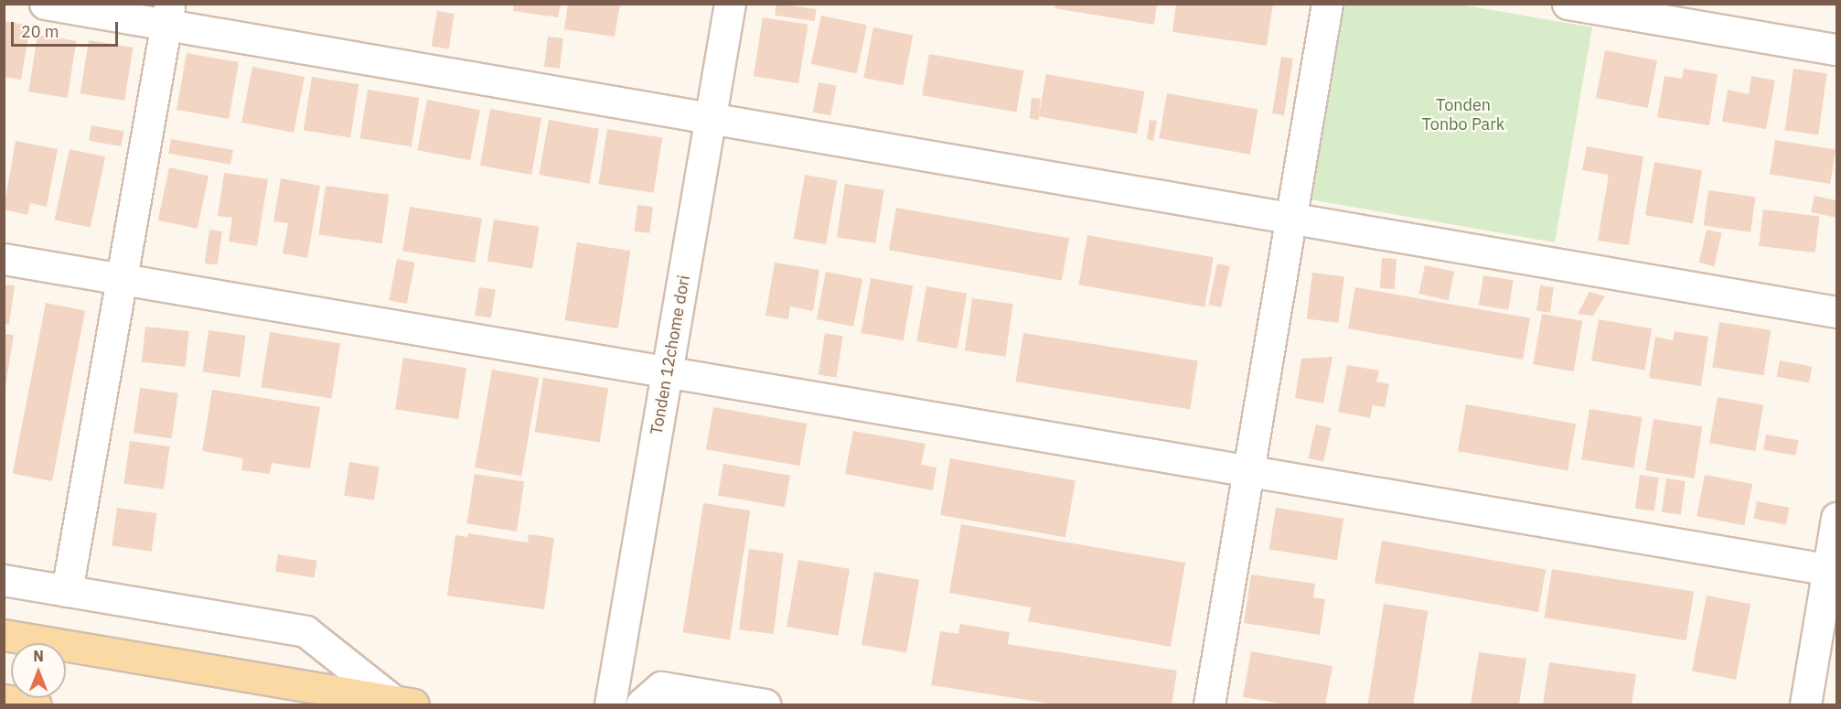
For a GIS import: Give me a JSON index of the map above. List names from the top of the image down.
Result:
{
  "streets": {
    "street": ["Tonden 12chome dori"]
  },
  "parks": ["Tonden Tonbo Park"],
  "scale_bar": "20 m",
  "north": "top"
}
